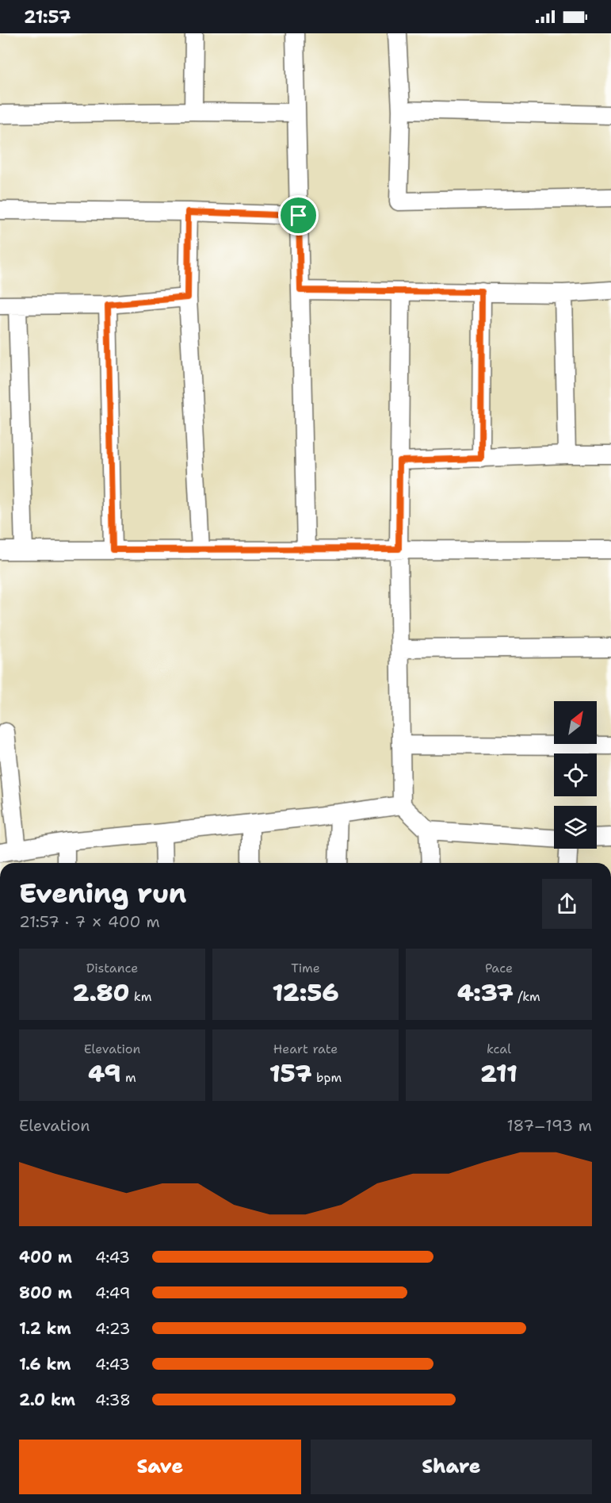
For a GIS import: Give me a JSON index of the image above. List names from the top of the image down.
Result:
{
  "north": "top right",
  "page": {
    "status": "21:57",
    "heading": ["Evening run", "21:57 · 7 × 400 m"],
    "stats": [
      ["Distance", "2.80 km"],
      ["Time", "12:56"],
      ["Pace", "4:37 /km"],
      ["Elevation", "49 m"],
      ["Heart rate", "157 bpm"],
      ["kcal", "211"]
    ],
    "chart": ["Elevation", "187–193 m"],
    "list": [
      {
        "name": "400 m",
        "note": "4:43"
      },
      {
        "name": "800 m",
        "note": "4:49"
      },
      {
        "name": "1.2 km",
        "note": "4:23"
      },
      {
        "name": "1.6 km",
        "note": "4:43"
      },
      {
        "name": "2.0 km",
        "note": "4:38"
      }
    ],
    "buttons": ["Save", "Share"]
  }
}
